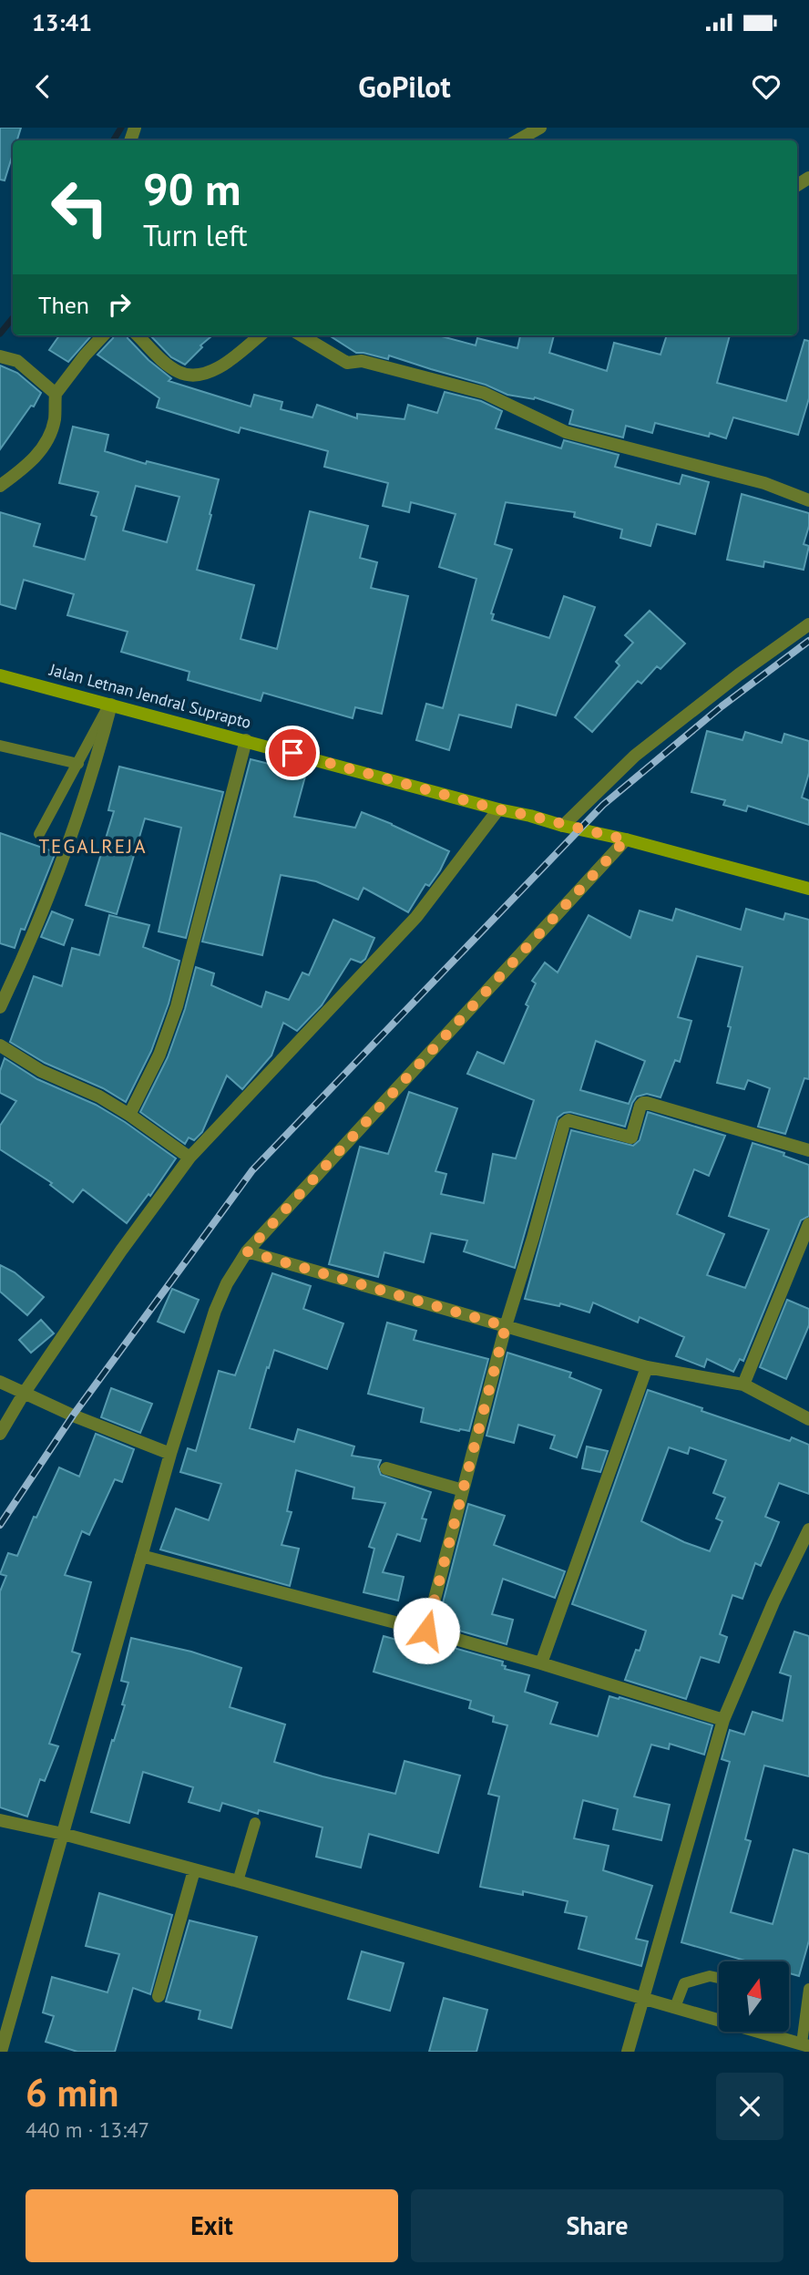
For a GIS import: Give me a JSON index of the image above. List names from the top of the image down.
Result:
{
  "streets": {
    "main road": ["Jalan Letnan Jendral Suprapto"]
  },
  "districts": ["TEGALREJA"],
  "north": "top",
  "page": {
    "status": "13:41",
    "header": "GoPilot",
    "turn": ["90 m", "Turn left"],
    "then": "Then",
    "heading": ["6 min", "440 m · 13:47"],
    "buttons": ["Exit", "Share"]
  }
}
